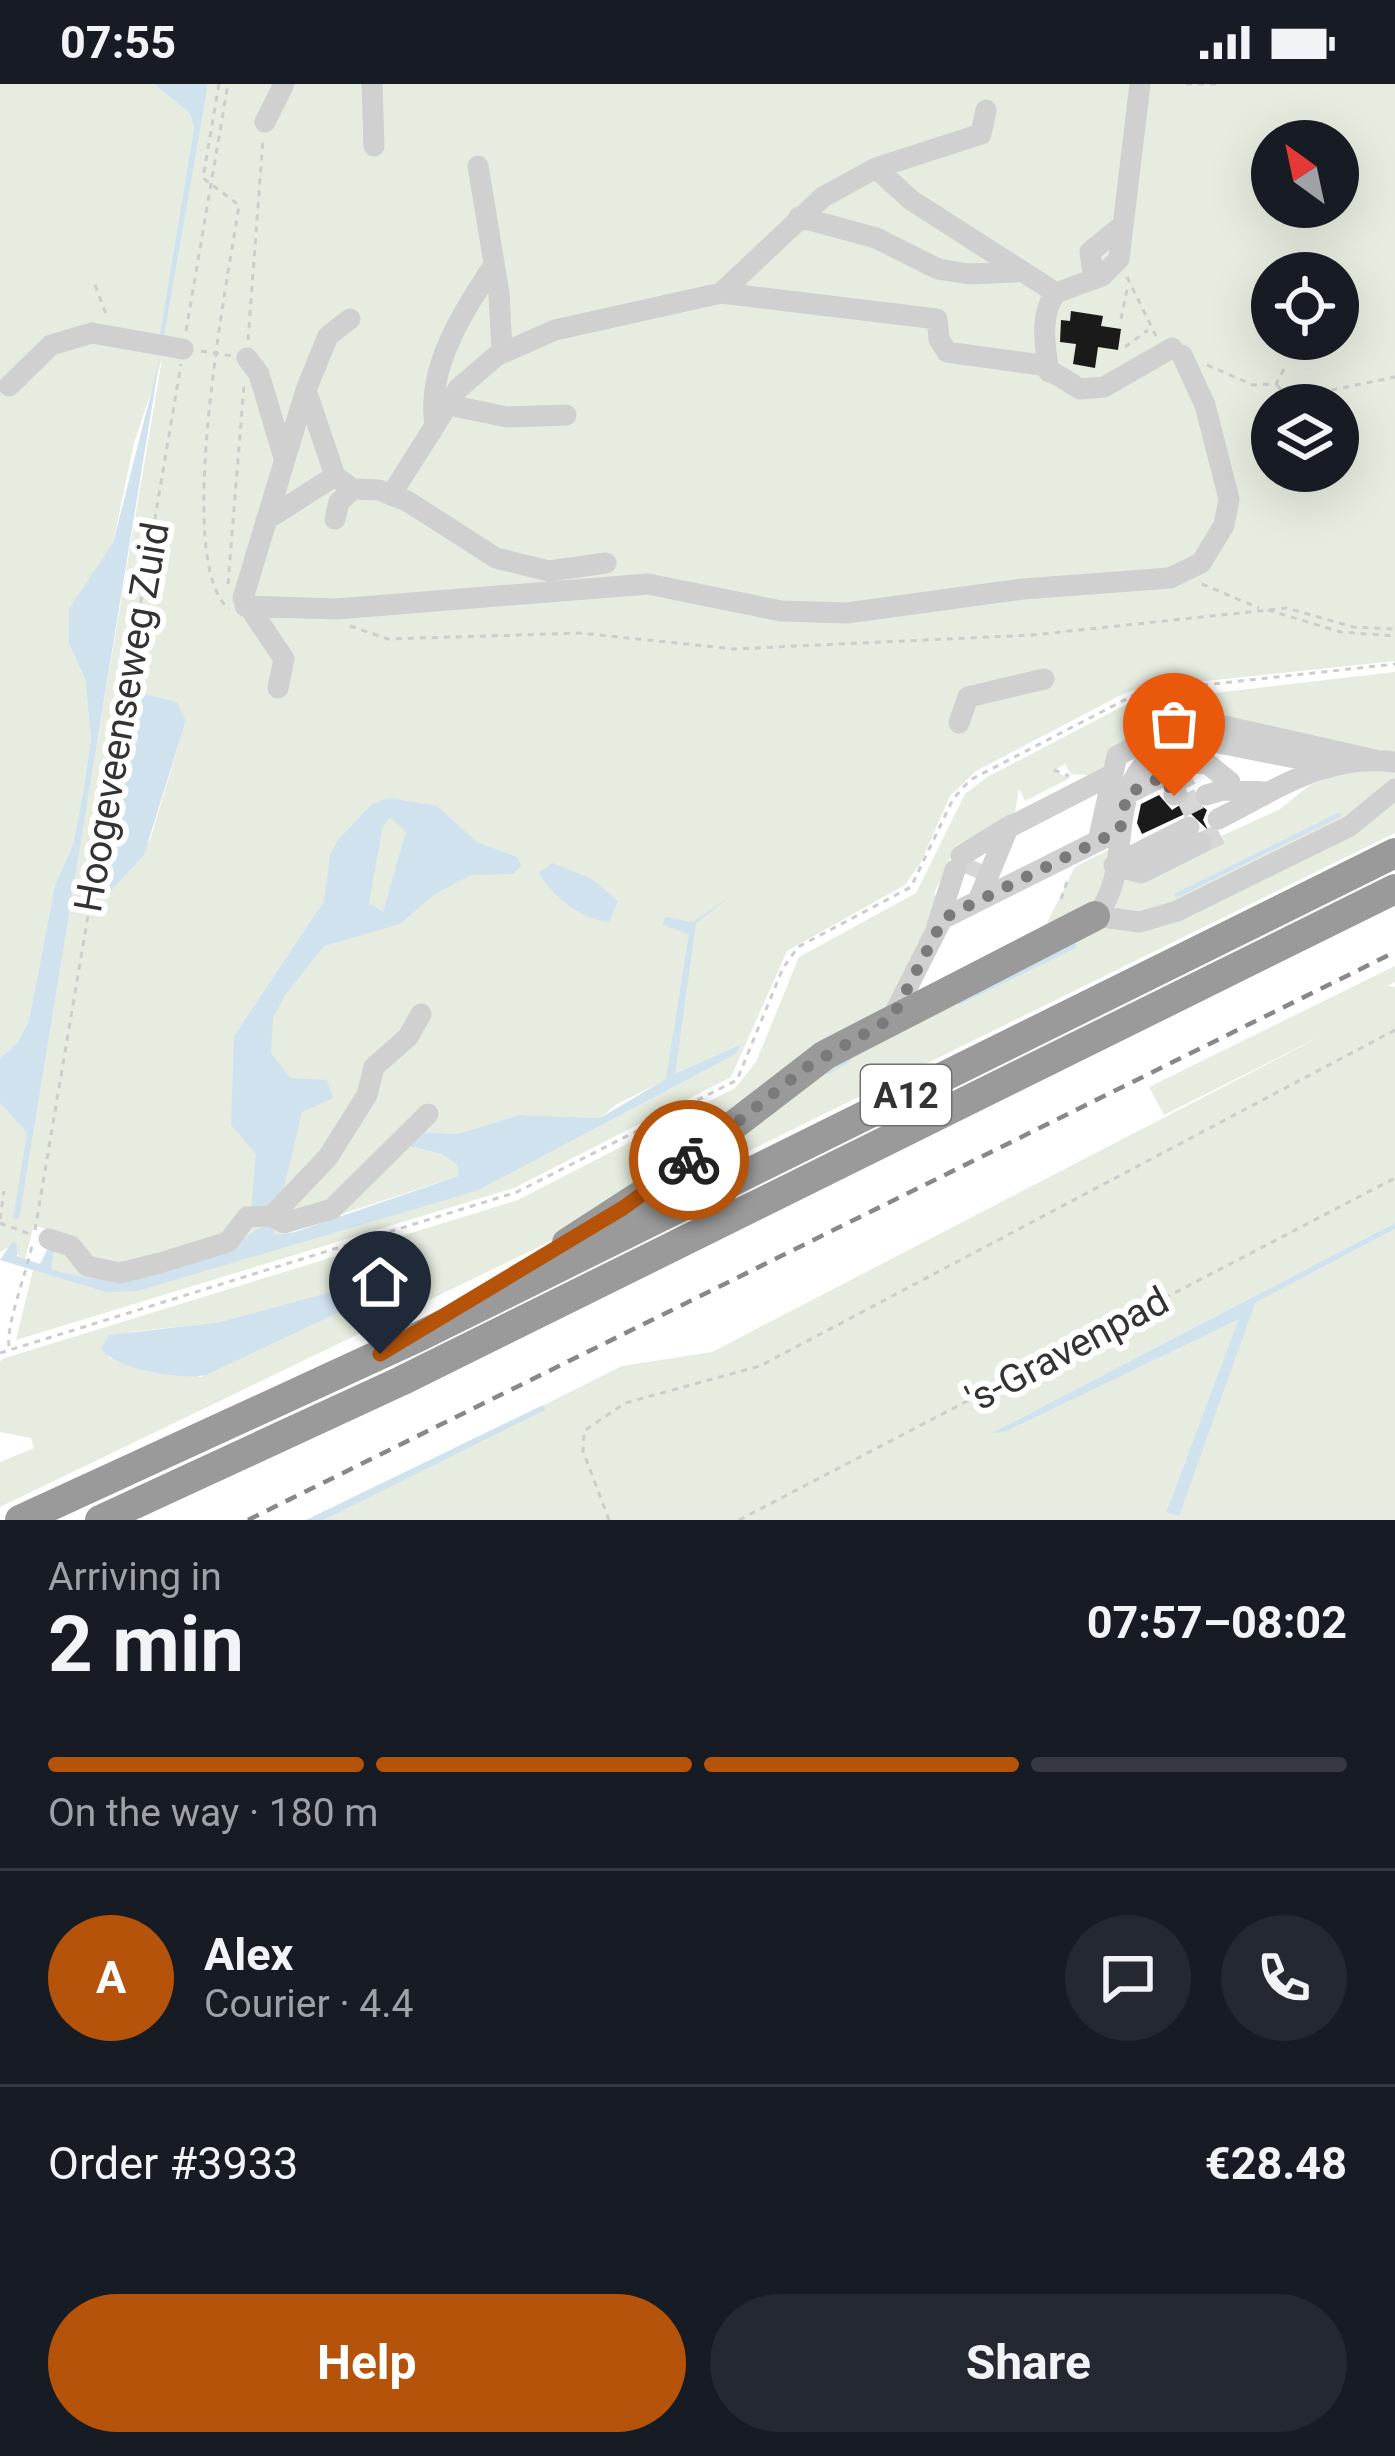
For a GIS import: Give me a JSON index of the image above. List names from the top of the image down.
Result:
{
  "streets": {
    "highway": ["A12"],
    "path": ["Hoogeveenseweg Zuid", "'s-Gravenpad"]
  },
  "north": "top left",
  "page": {
    "status": "07:55",
    "heading": ["2 min", "Arriving in", "07:57–08:02"],
    "panel": [
      "Alex",
      "Courier · 4.4",
      "Order #3933",
      "€28.48"
    ],
    "bar": "On the way · 180 m",
    "round": "A",
    "buttons": ["Help", "Share"]
  }
}
